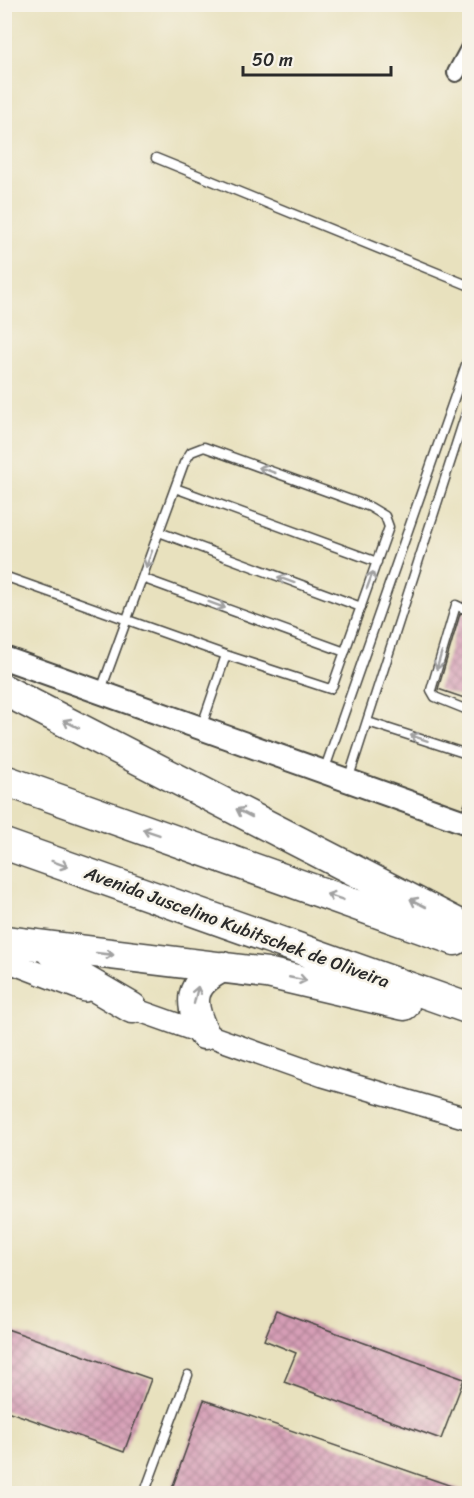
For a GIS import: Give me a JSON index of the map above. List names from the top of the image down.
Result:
{
  "streets": {
    "highway": ["Avenida Juscelino Kubitschek de Oliveira"]
  },
  "scale_bar": "50 m"
}
